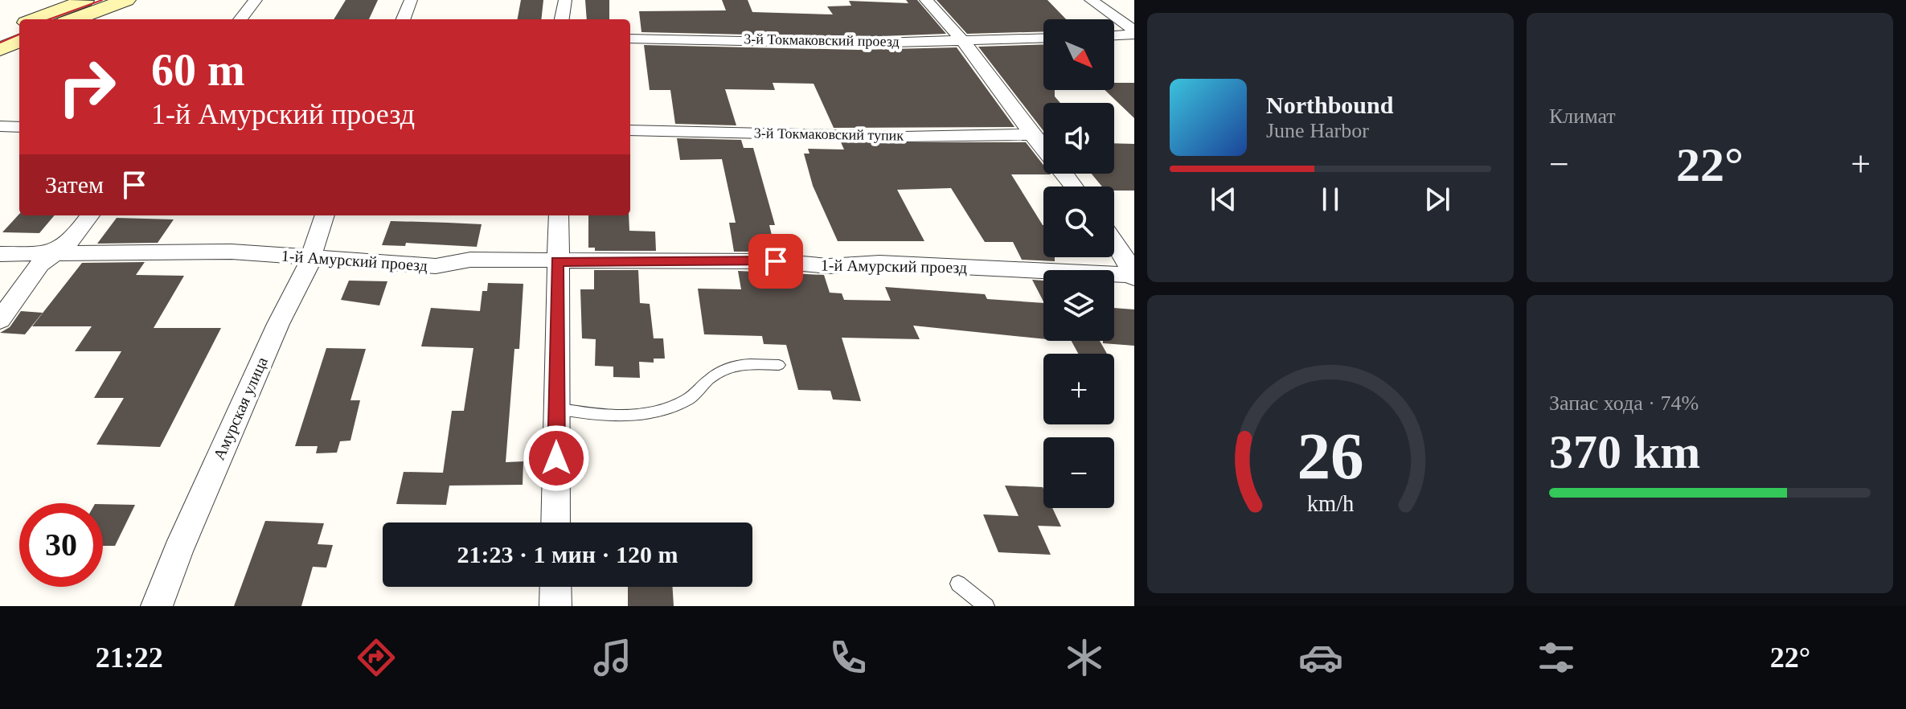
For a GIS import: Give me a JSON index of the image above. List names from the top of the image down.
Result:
{
  "streets": {
    "street": [
      "3-й Токмаковский проезд",
      "3-й Токмаковский тупик",
      "1-й Амурский проезд",
      "Амурская улица"
    ]
  },
  "crossings": [
    ["1-й Амурский проезд", "Амурская улица"]
  ],
  "north": "bottom right",
  "page": {
    "tile": [
      "Климат",
      ["Запас хода · 74%", "370 km"]
    ],
    "map_buttons": ["+", "−"],
    "turn": ["60 m", "1-й Амурский проезд"],
    "song": ["Northbound", "June Harbor"],
    "heat": ["−", "22°", "+"],
    "then": "Затем",
    "limit": "30",
    "trip": "21:23 · 1 мин · 120 m",
    "tabs": ["21:22", "22°"],
    "gauge": ["26", "km/h"]
  }
}
